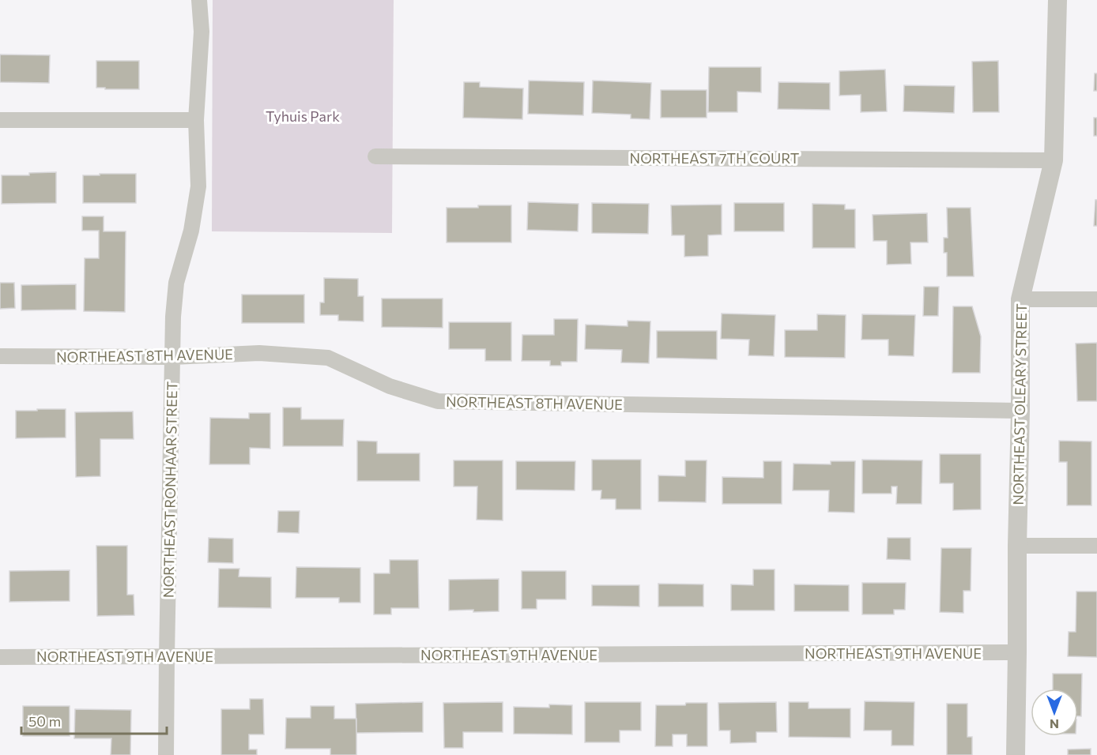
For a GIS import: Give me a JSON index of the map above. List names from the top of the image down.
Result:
{
  "streets": {
    "street": [
      "NORTHEAST 7TH COURT",
      "NORTHEAST 8TH AVENUE",
      "NORTHEAST OLEARY STREET",
      "NORTHEAST RONHAAR STREET",
      "NORTHEAST 9TH AVENUE"
    ]
  },
  "crossings": [
    ["NORTHEAST 7TH COURT", "NORTHEAST OLEARY STREET"],
    ["NORTHEAST 8TH AVENUE", "NORTHEAST OLEARY STREET"],
    ["NORTHEAST 8TH AVENUE", "NORTHEAST RONHAAR STREET"],
    ["NORTHEAST OLEARY STREET", "NORTHEAST 9TH AVENUE"],
    ["NORTHEAST RONHAAR STREET", "NORTHEAST 9TH AVENUE"]
  ],
  "parks": ["Tyhuis Park"],
  "scale_bar": "50 m",
  "north": "bottom"
}
